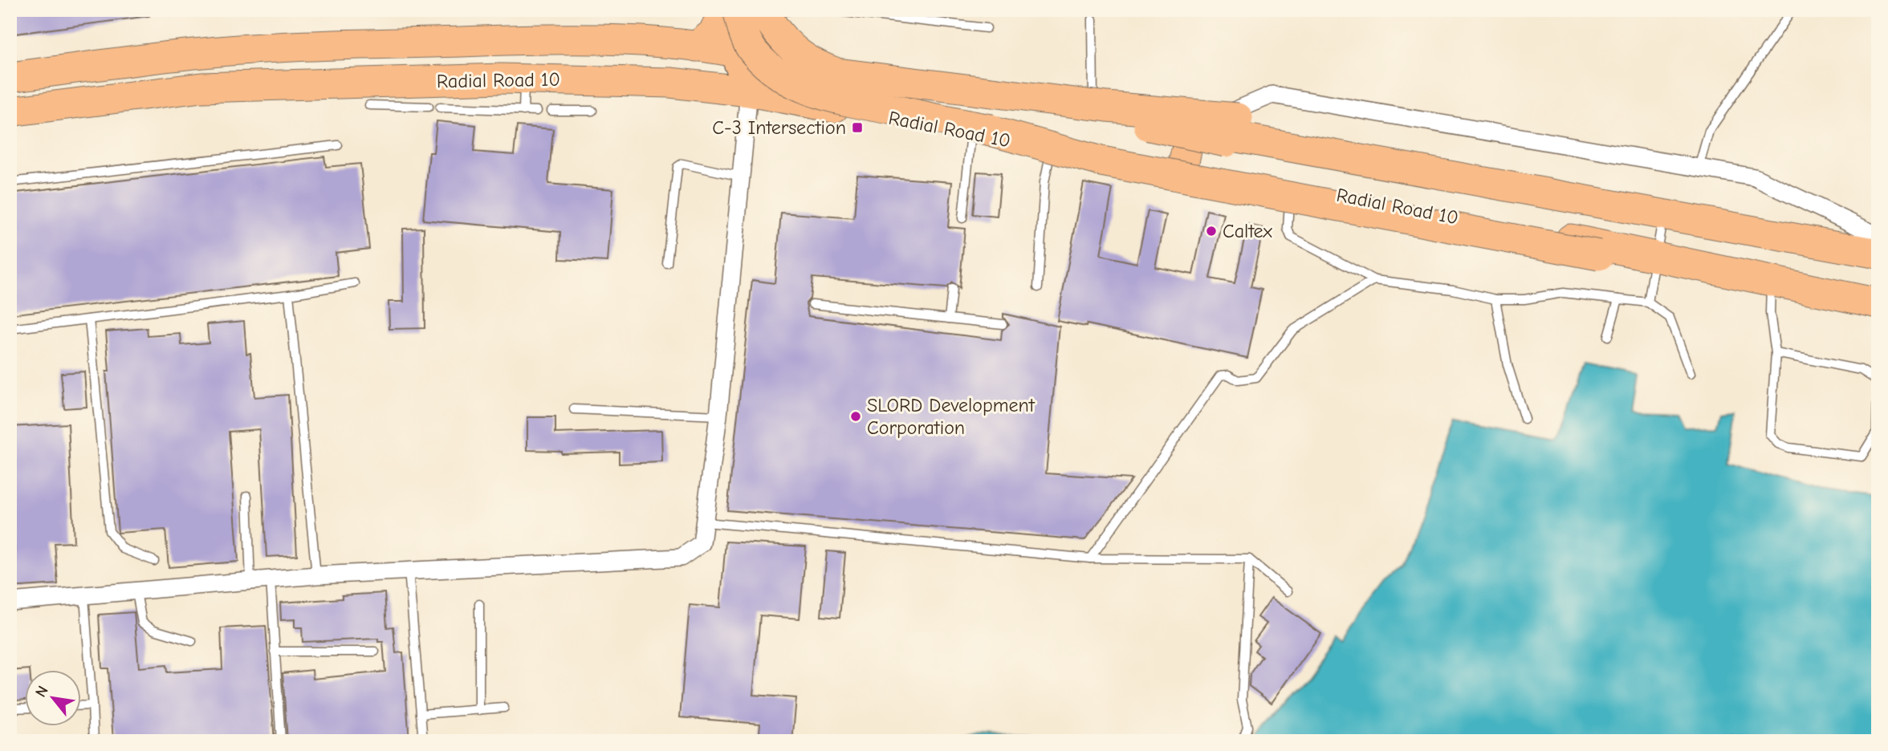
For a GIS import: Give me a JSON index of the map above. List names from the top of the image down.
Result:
{
  "streets": {
    "highway": ["Radial Road 10"]
  },
  "places": {
    "transit": ["C-3 Intersection"],
    "other": ["Caltex", "SLORD Development Corporation"]
  },
  "north": "top left"
}
